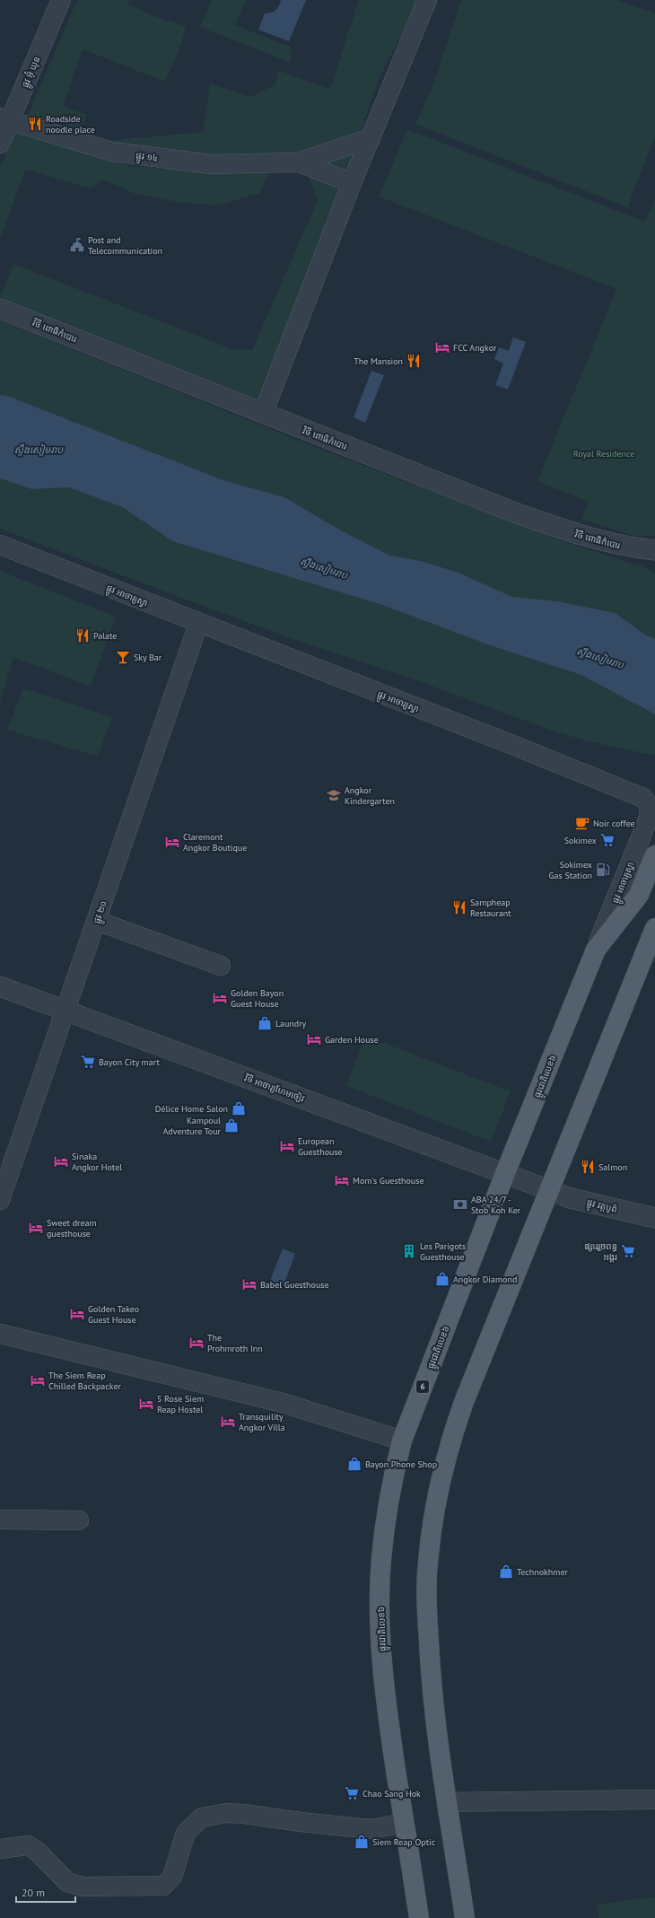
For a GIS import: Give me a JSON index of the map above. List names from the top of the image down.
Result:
{
  "streets": {
    "main road": ["ផ្លូវជាតិលេខ៦", "6"],
    "street": [
      "ផ្លូវ អ៊ុំ ឃុន",
      "ផ្លូវ ១៤",
      "វិថី ពោធិកំបោរ",
      "ផ្លូវ អាចារ្យស្វា",
      "ផ្លូវ ២០",
      "វិថី អាចារ្យហែមចៀវ",
      "ផ្លូវ វត្តបូព៌"
    ]
  },
  "crossings": [
    ["ផ្លូវ អ៊ុំ ឃុន", "ផ្លូវ ១៤"],
    ["ផ្លូវ អាចារ្យស្វា", "ផ្លូវ ២០"],
    ["ផ្លូវ អាចារ្យស្វា", "ផ្លូវជាតិលេខ៦"],
    ["ផ្លូវ ២០", "វិថី អាចារ្យហែមចៀវ"],
    ["ផ្លូវជាតិលេខ៦", "វិថី អាចារ្យហែមចៀវ"],
    ["វិថី អាចារ្យហែមចៀវ", "ផ្លូវ វត្តបូព៌"]
  ],
  "water": ["ស្ទឹងសៀមរាប"],
  "parks": ["Royal Residence"],
  "places": {
    "restaurant": [
      "Roadside noodle place",
      "The Mansion",
      "Palate",
      "Sampheap Restaurant",
      "Salmon"
    ],
    "public building": ["Post and Telecommunication"],
    "hotel": [
      "FCC Angkor",
      "Claremont Angkor Boutique",
      "Golden Bayon Guest House",
      "Garden House",
      "European Guesthouse",
      "Sinaka Angkor Hotel",
      "Mom's Guesthouse",
      "Sweet dream guesthouse",
      "Babel Guesthouse",
      "Golden Takeo Guest House",
      "The Prohmroth Inn",
      "The Siem Reap Chilled Backpacker",
      "5 Rose Siem Reap Hostel",
      "Transquility Angkor Villa"
    ],
    "bar": ["Sky Bar"],
    "school or university": ["Angkor Kindergarten"],
    "cafe": ["Noir coffee"],
    "supermarket": [
      "Sokimex",
      "Bayon City mart",
      "ផ្សាររួចពន្ធ អង្គរ",
      "Chao Sang Hok"
    ],
    "fuel station": ["Sokimex Gas Station"],
    "shop": [
      "Laundry",
      "Délice Home Salon",
      "Kampoul Adventure Tour",
      "Angkor Diamond",
      "Bayon Phone Shop",
      "Technokhmer",
      "Siem Reap Optic"
    ],
    "bank": ["ABA 24/7 - Stob Koh Ker"],
    "building": ["Les Parigots Guesthouse"]
  },
  "scale_bar": "20 m"
}
